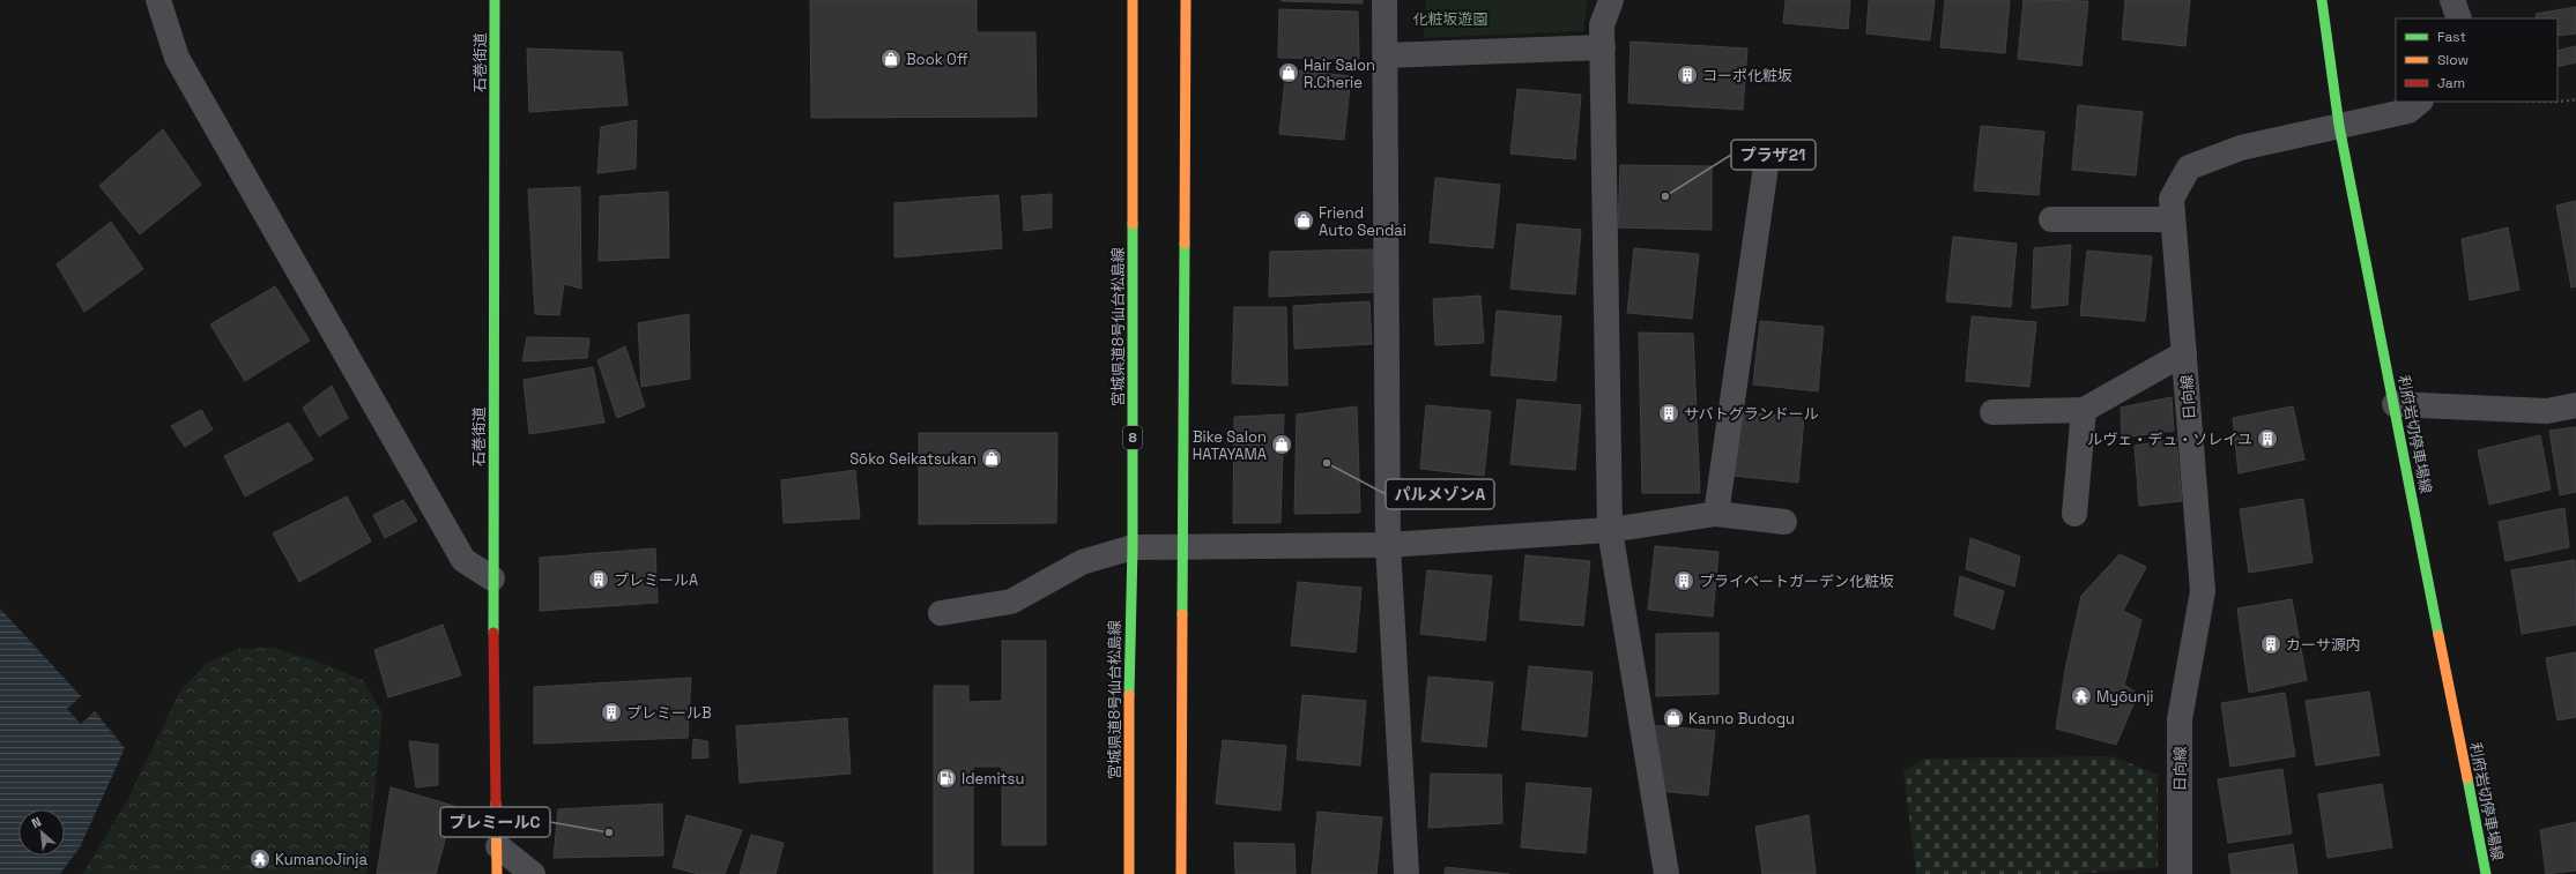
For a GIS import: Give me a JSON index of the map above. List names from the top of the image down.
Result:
{
  "streets": {
    "main road": [
      "石巻街道",
      "宮城県道8号仙台松島線",
      "利府岩切停車場線",
      "8"
    ],
    "street": ["日向線"]
  },
  "crossings": [
    ["日向線", "利府岩切停車場線"]
  ],
  "parks": ["化粧坂遊園"],
  "places": {
    "shop": [
      "Book Off",
      "Hair Salon R.Cherie",
      "Friend Auto Sendai",
      "Bike Salon HATAYAMA",
      "Sōko Seikatsukan",
      "Kanno Budogu"
    ],
    "building": [
      "コーポ化粧坂",
      "サバトグランドール",
      "ルヴェ・デュ・ソレイユ",
      "プレミールA",
      "プライベートガーデン化粧坂",
      "カーサ源内",
      "プレミールB"
    ],
    "other": ["プラザ21", "パルメゾンA", "プレミールC"],
    "temple": ["Myōunji", "KumanoJinja"],
    "fuel station": ["Idemitsu"]
  },
  "legend": ["Fast", "Slow", "Jam"],
  "north": "top left"
}
